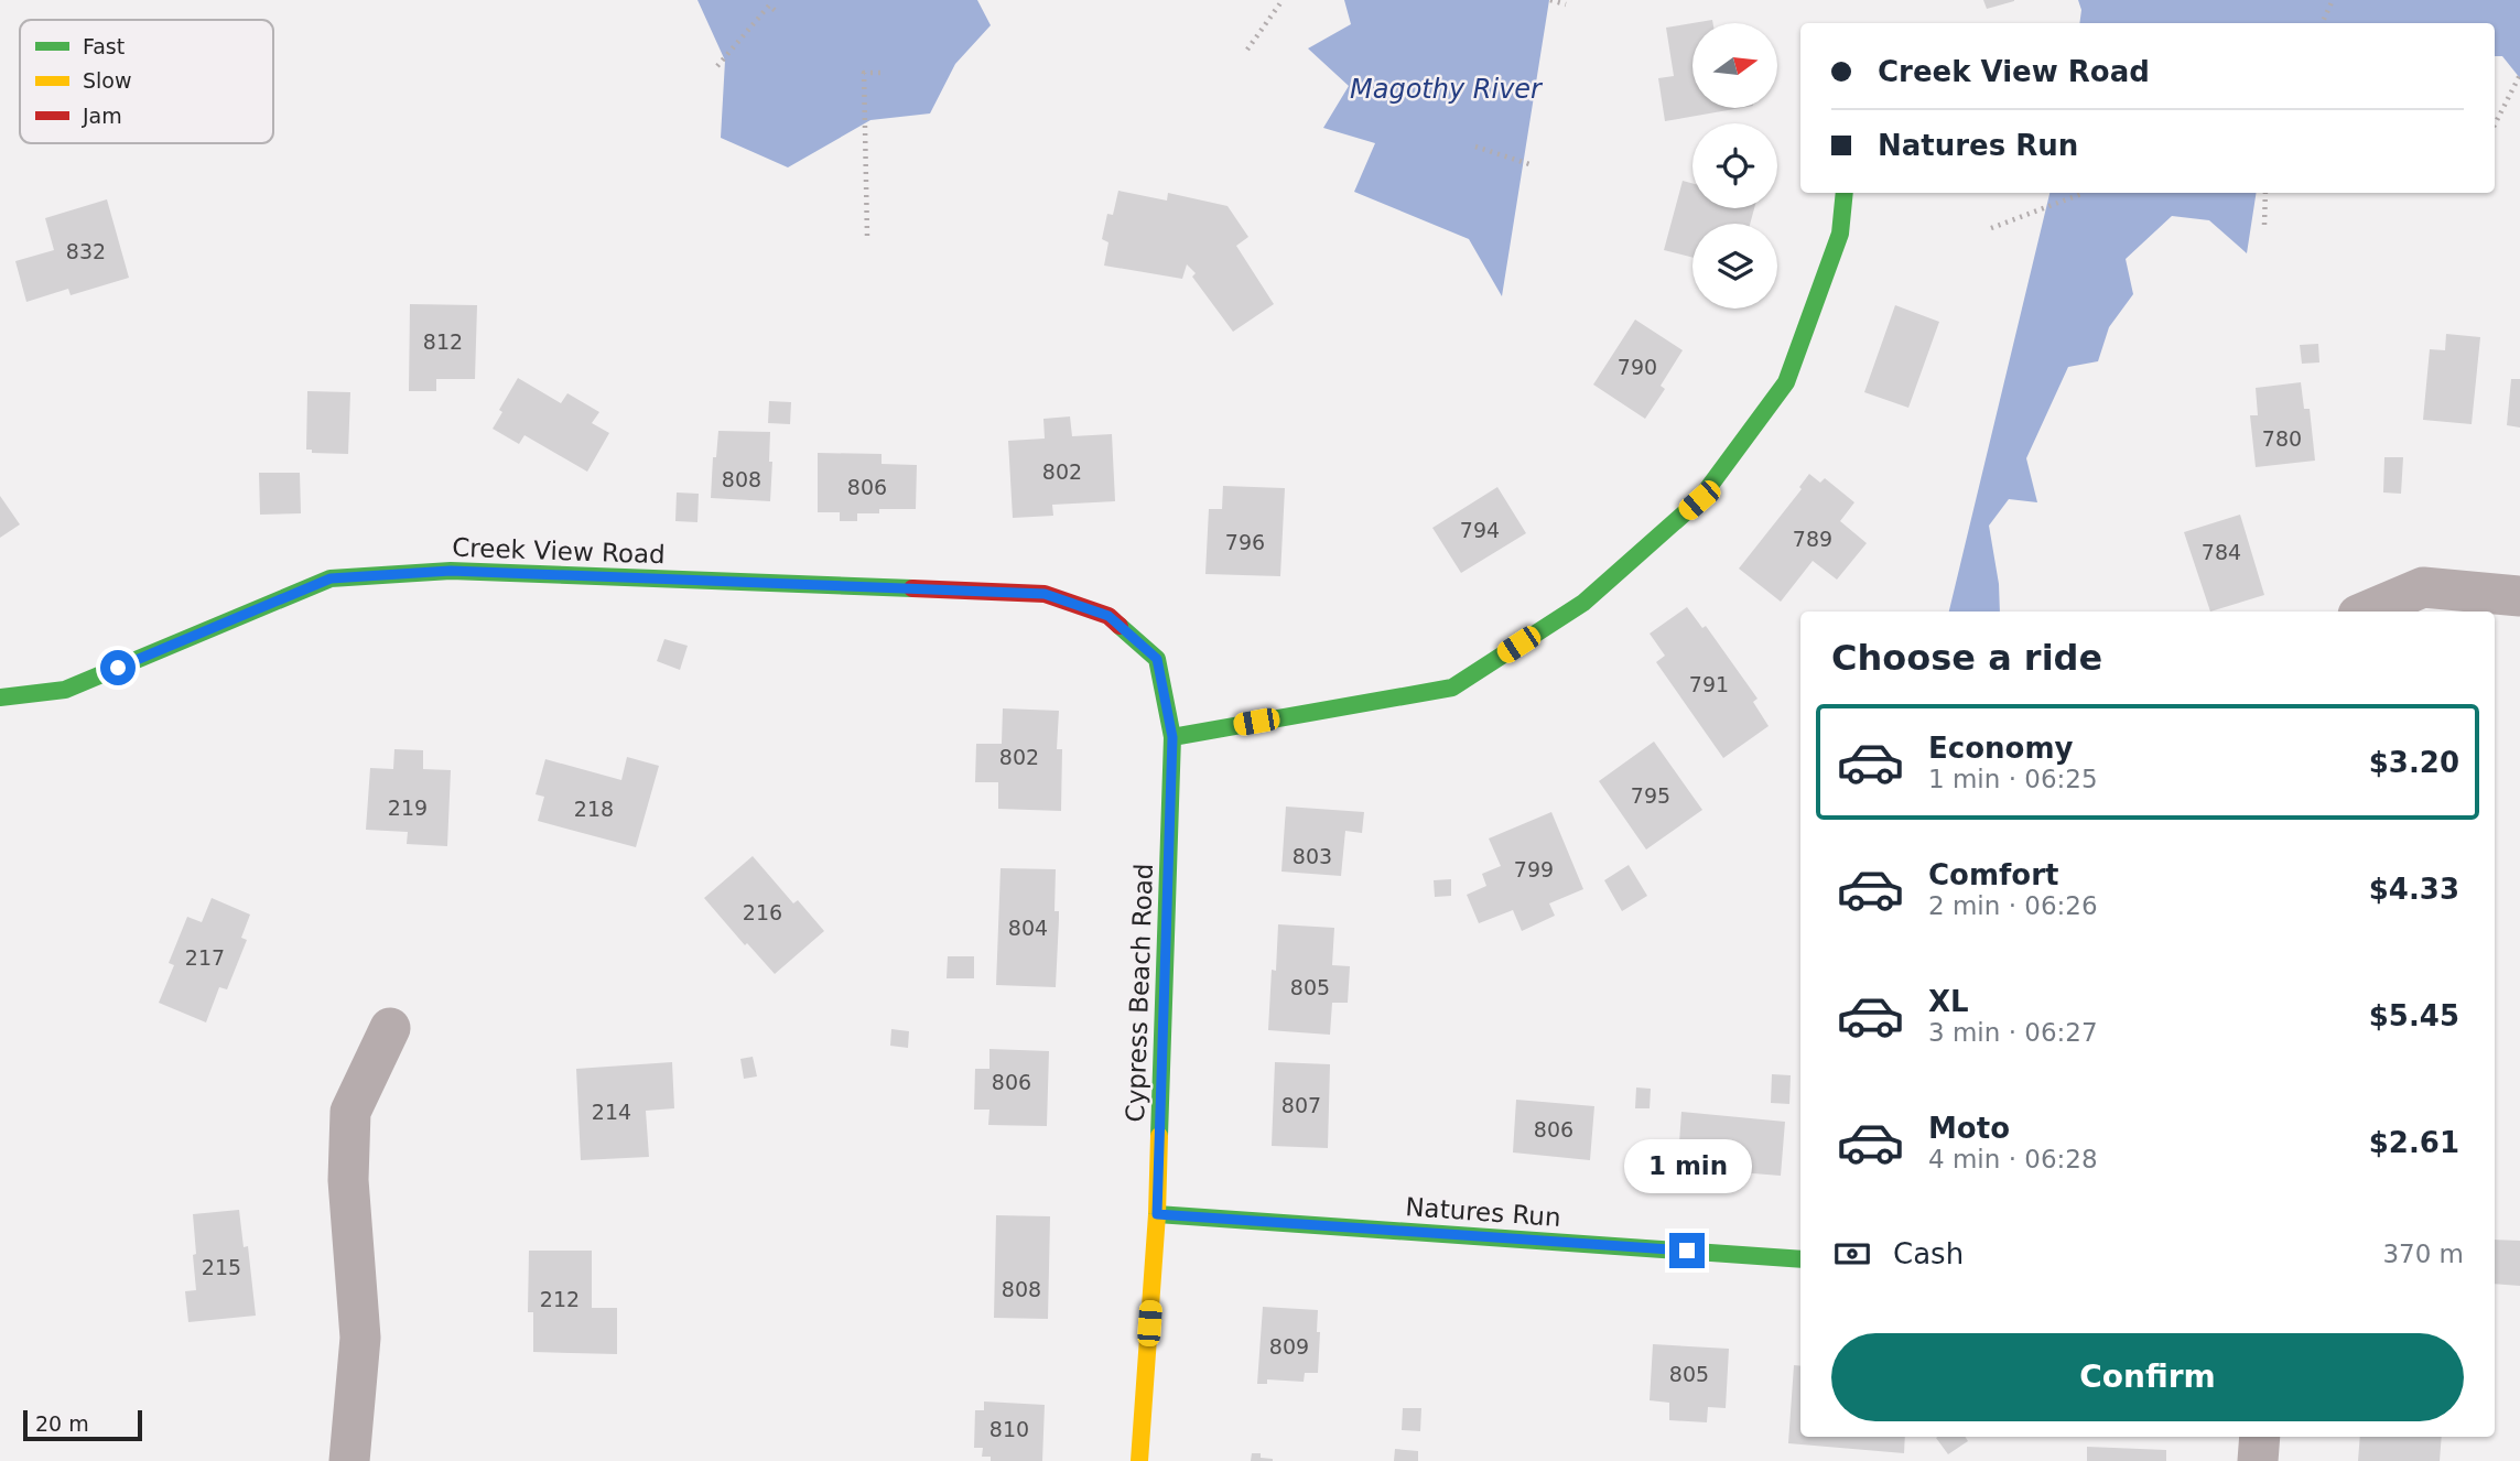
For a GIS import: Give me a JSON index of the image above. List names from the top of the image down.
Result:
{
  "streets": {
    "street": ["Creek View Road", "Cypress Beach Road", "Natures Run"]
  },
  "crossings": [
    ["Creek View Road", "Cypress Beach Road"],
    ["Cypress Beach Road", "Natures Run"]
  ],
  "water": ["Magothy River"],
  "house_numbers": [
    "832",
    "812",
    "790",
    "780",
    "802",
    "808",
    "806",
    "794",
    "789",
    "796",
    "784",
    "791",
    "802",
    "795",
    "219",
    "218",
    "803",
    "799",
    "216",
    "804",
    "217",
    "805",
    "806",
    "807",
    "214",
    "806",
    "215",
    "808",
    "212",
    "809",
    "805",
    "810"
  ],
  "legend": ["Fast", "Slow", "Jam"],
  "scale_bar": "20 m",
  "north": "right",
  "page": {
    "banner": ["Creek View Road", "Natures Run"],
    "heading": "Choose a ride",
    "list": [
      {
        "name": "Economy",
        "note": "1 min · 06:25",
        "value": "$3.20"
      },
      {
        "name": "Comfort",
        "note": "2 min · 06:26",
        "value": "$4.33"
      },
      {
        "name": "XL",
        "note": "3 min · 06:27",
        "value": "$5.45"
      },
      {
        "name": "Moto",
        "note": "4 min · 06:28",
        "value": "$2.61"
      }
    ],
    "bubble": "1 min",
    "pay": ["Cash", "370 m"],
    "buttons": "Confirm",
    "scale": "20 m"
  }
}
